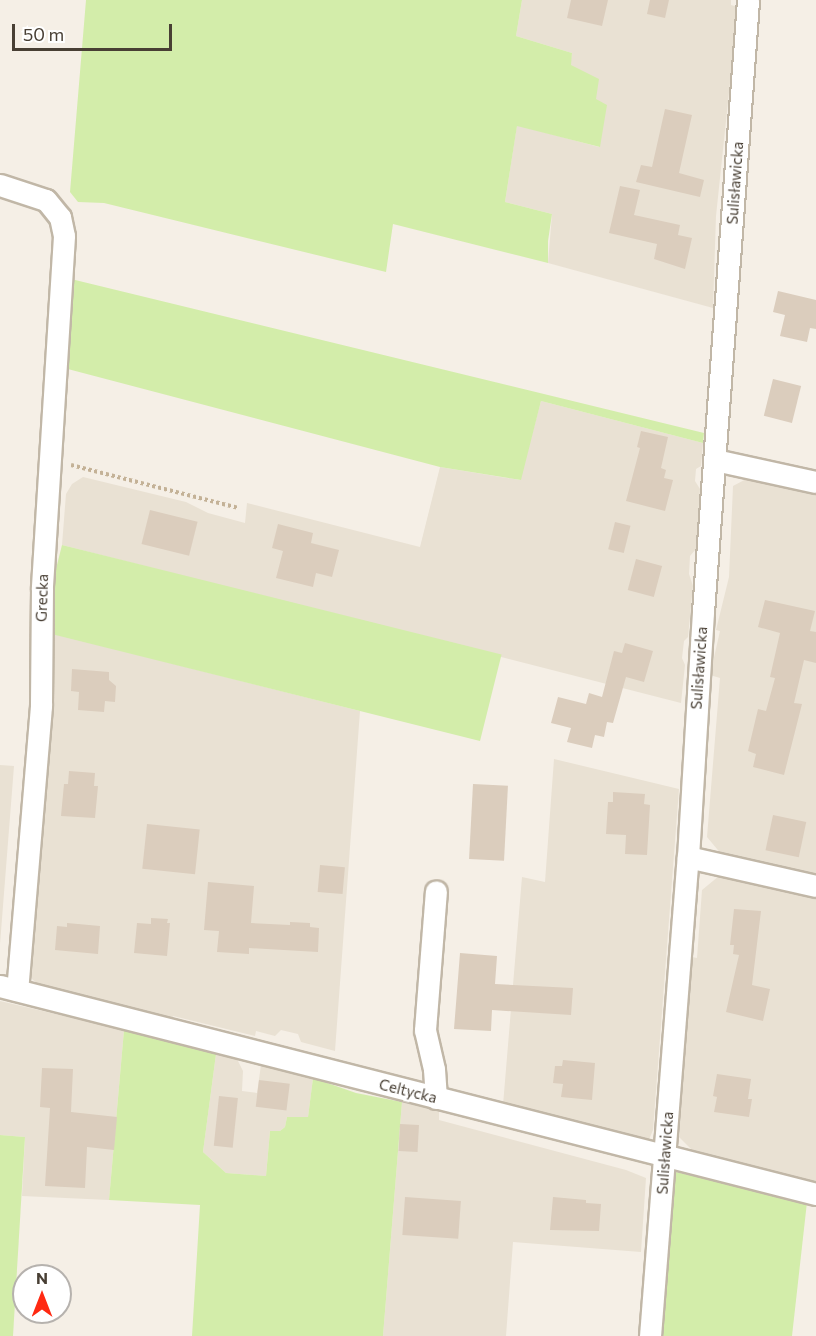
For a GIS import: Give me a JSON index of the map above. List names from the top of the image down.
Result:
{
  "streets": {
    "street": ["Sulisławicka", "Grecka", "Celtycka"]
  },
  "crossings": [
    ["Sulisławicka", "Celtycka"],
    ["Grecka", "Celtycka"]
  ],
  "scale_bar": "50 m",
  "north": "top"
}
